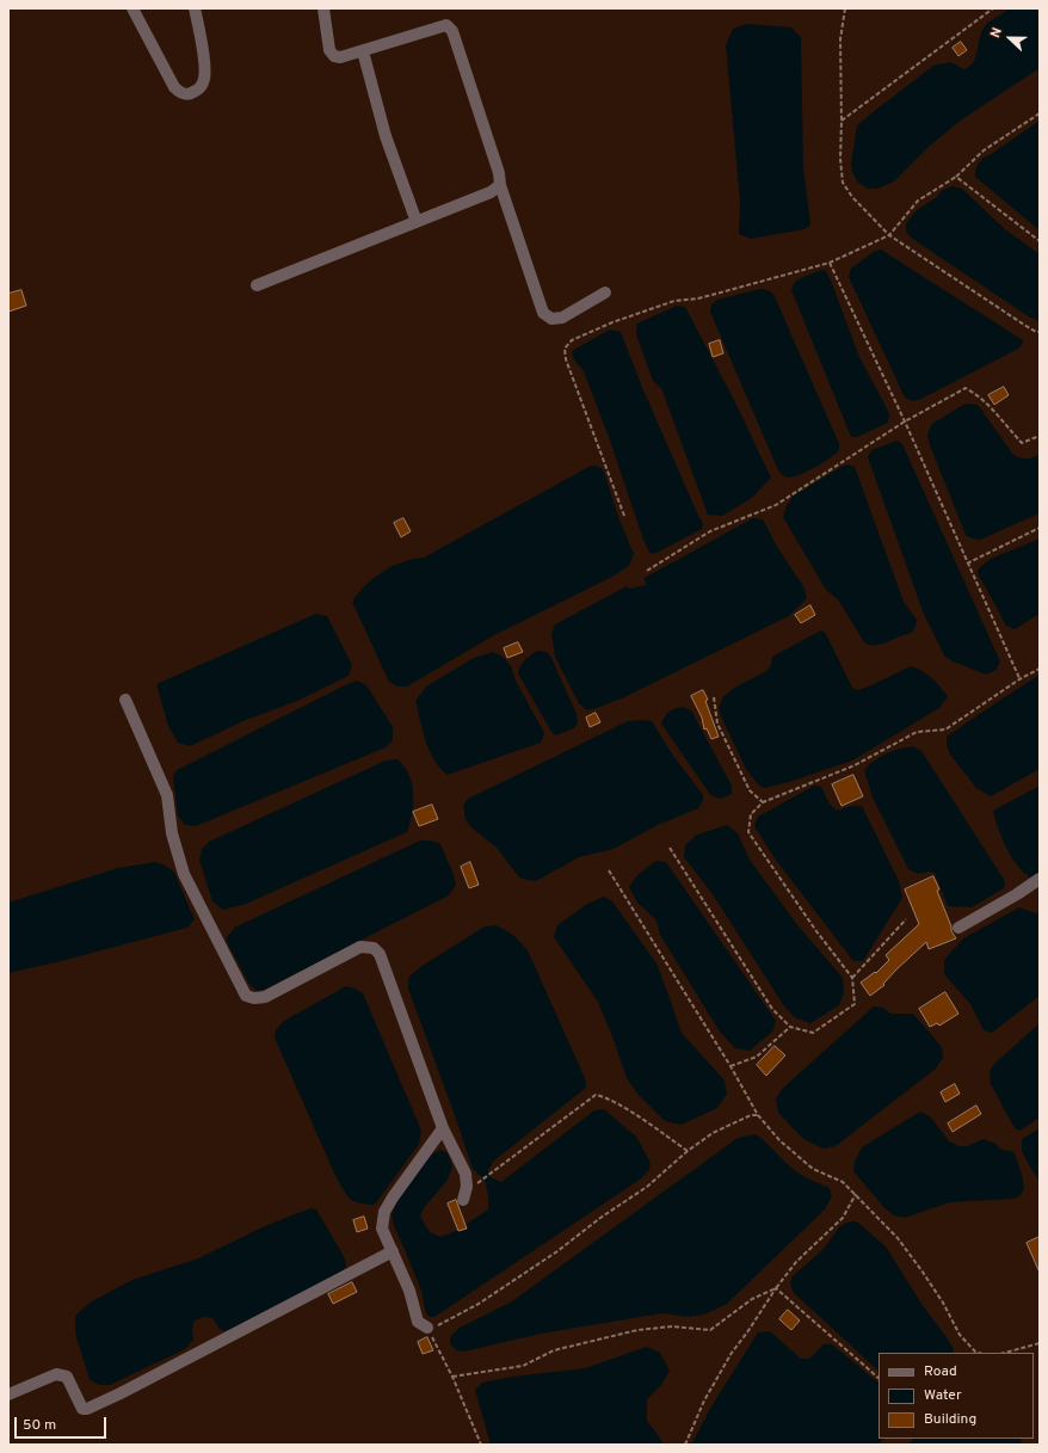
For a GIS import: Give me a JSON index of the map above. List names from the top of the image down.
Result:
{
  "legend": ["Road", "Water", "Building"],
  "scale_bar": "50 m",
  "north": "left"
}
